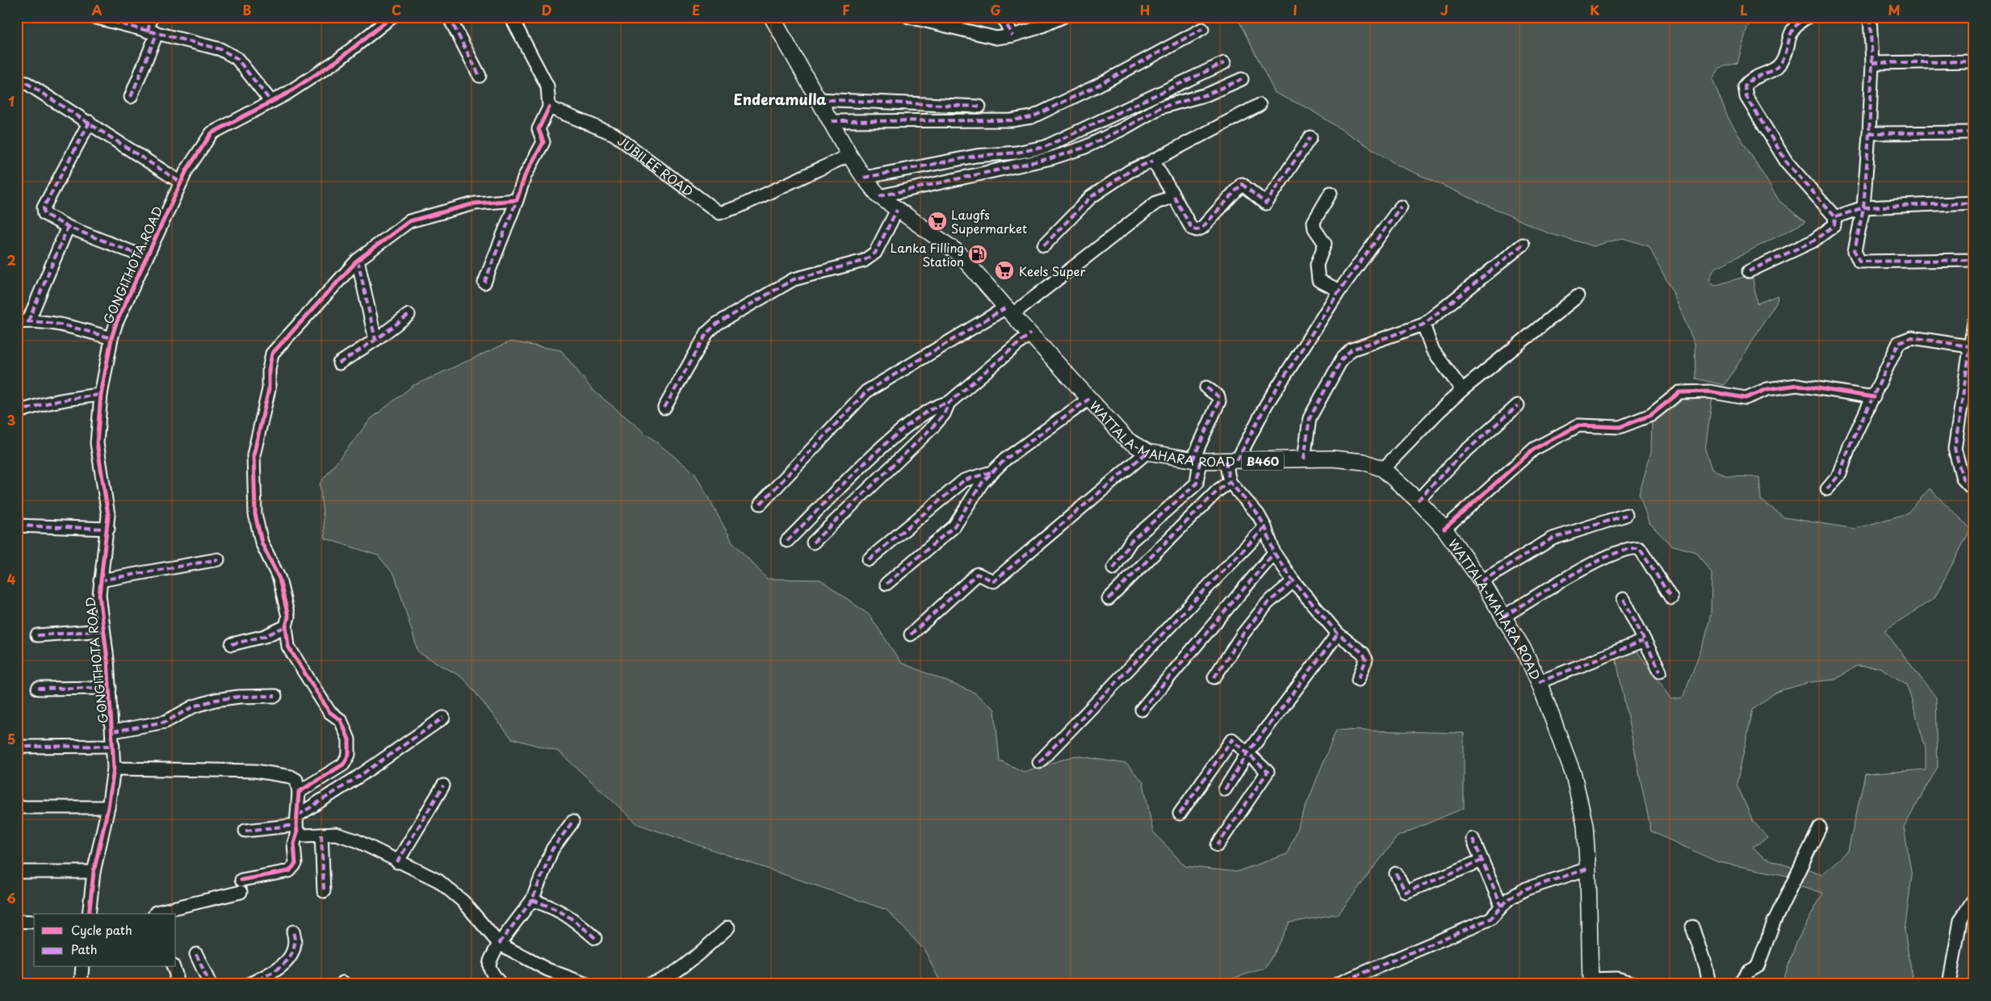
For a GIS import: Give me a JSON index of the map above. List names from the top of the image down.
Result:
{
  "streets": {
    "main road": ["WATTALA-MAHARA ROAD", "B460"],
    "street": ["JUBILEE ROAD", "GONGITHOTA ROAD"]
  },
  "crossings": [
    ["JUBILEE ROAD", "WATTALA-MAHARA ROAD"]
  ],
  "districts": ["Enderamulla"],
  "places": {
    "supermarket": ["Laugfs Supermarket", "Keels Super"],
    "fuel station": ["Lanka Filling Station"]
  },
  "legend": ["Cycle path", "Path"],
  "grid": {
    "columns": [
      "A",
      "B",
      "C",
      "D",
      "E",
      "F",
      "G",
      "H",
      "I",
      "J",
      "K",
      "L",
      "M"
    ],
    "rows": [
      "1",
      "2",
      "3",
      "4",
      "5",
      "6"
    ]
  }
}
